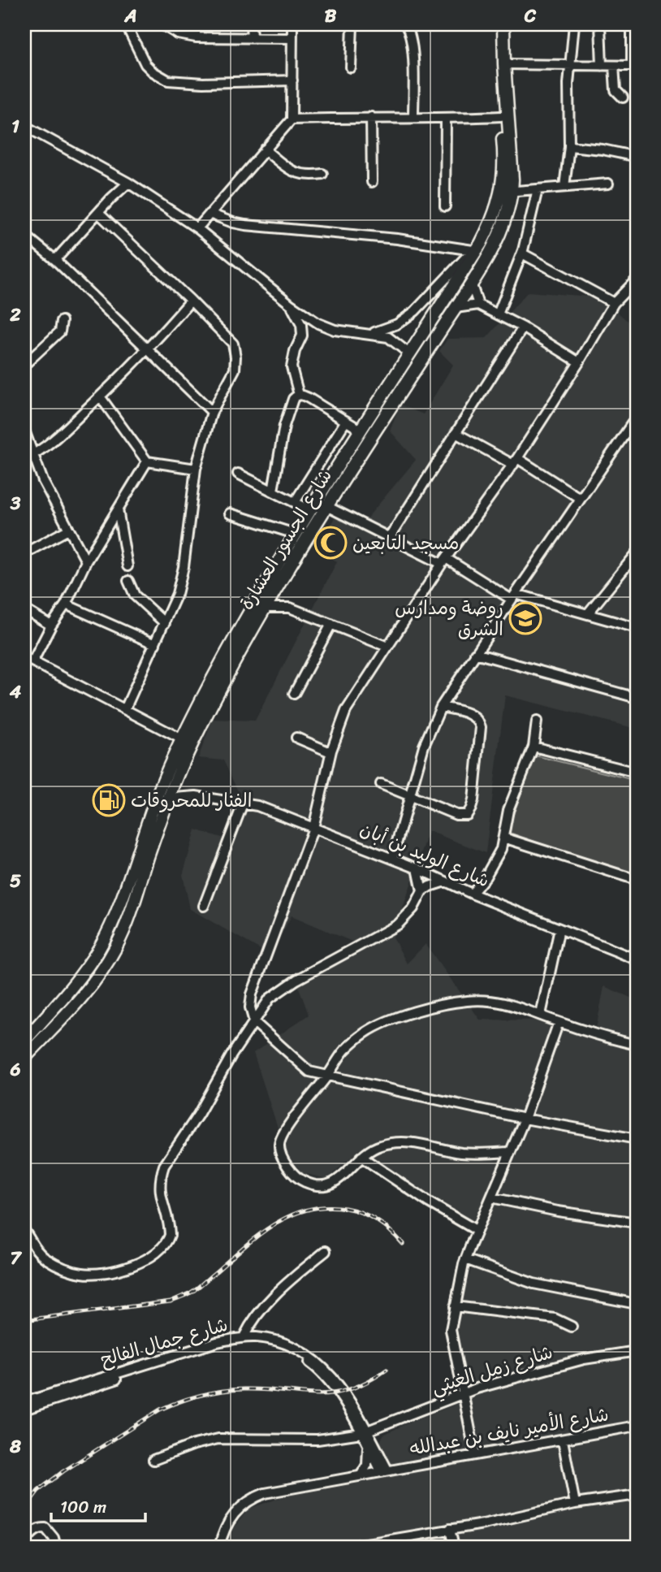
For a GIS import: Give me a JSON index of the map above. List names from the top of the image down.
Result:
{
  "streets": {
    "main road": ["شارع الجسور العشارة"],
    "street": [
      "شارع الوليد بن أبان",
      "شارع جمال الفالح",
      "شارع زمل الغيثي",
      "شارع الأمير نايف بن عبدالله"
    ]
  },
  "crossings": [
    ["شارع الجسور العشارة", "شارع الوليد بن أبان"],
    ["شارع جمال الفالح", "شارع زمل الغيثي"],
    ["شارع جمال الفالح", "شارع الأمير نايف بن عبدالله"]
  ],
  "places": {
    "mosque": ["مسجد التابعين"],
    "school or university": ["روضة ومدارس الشرق"],
    "fuel station": ["الفنار للمحروقات"]
  },
  "scale_bar": "100 m",
  "grid": {
    "columns": ["A", "B", "C"],
    "rows": [
      "1",
      "2",
      "3",
      "4",
      "5",
      "6",
      "7",
      "8"
    ]
  }
}
